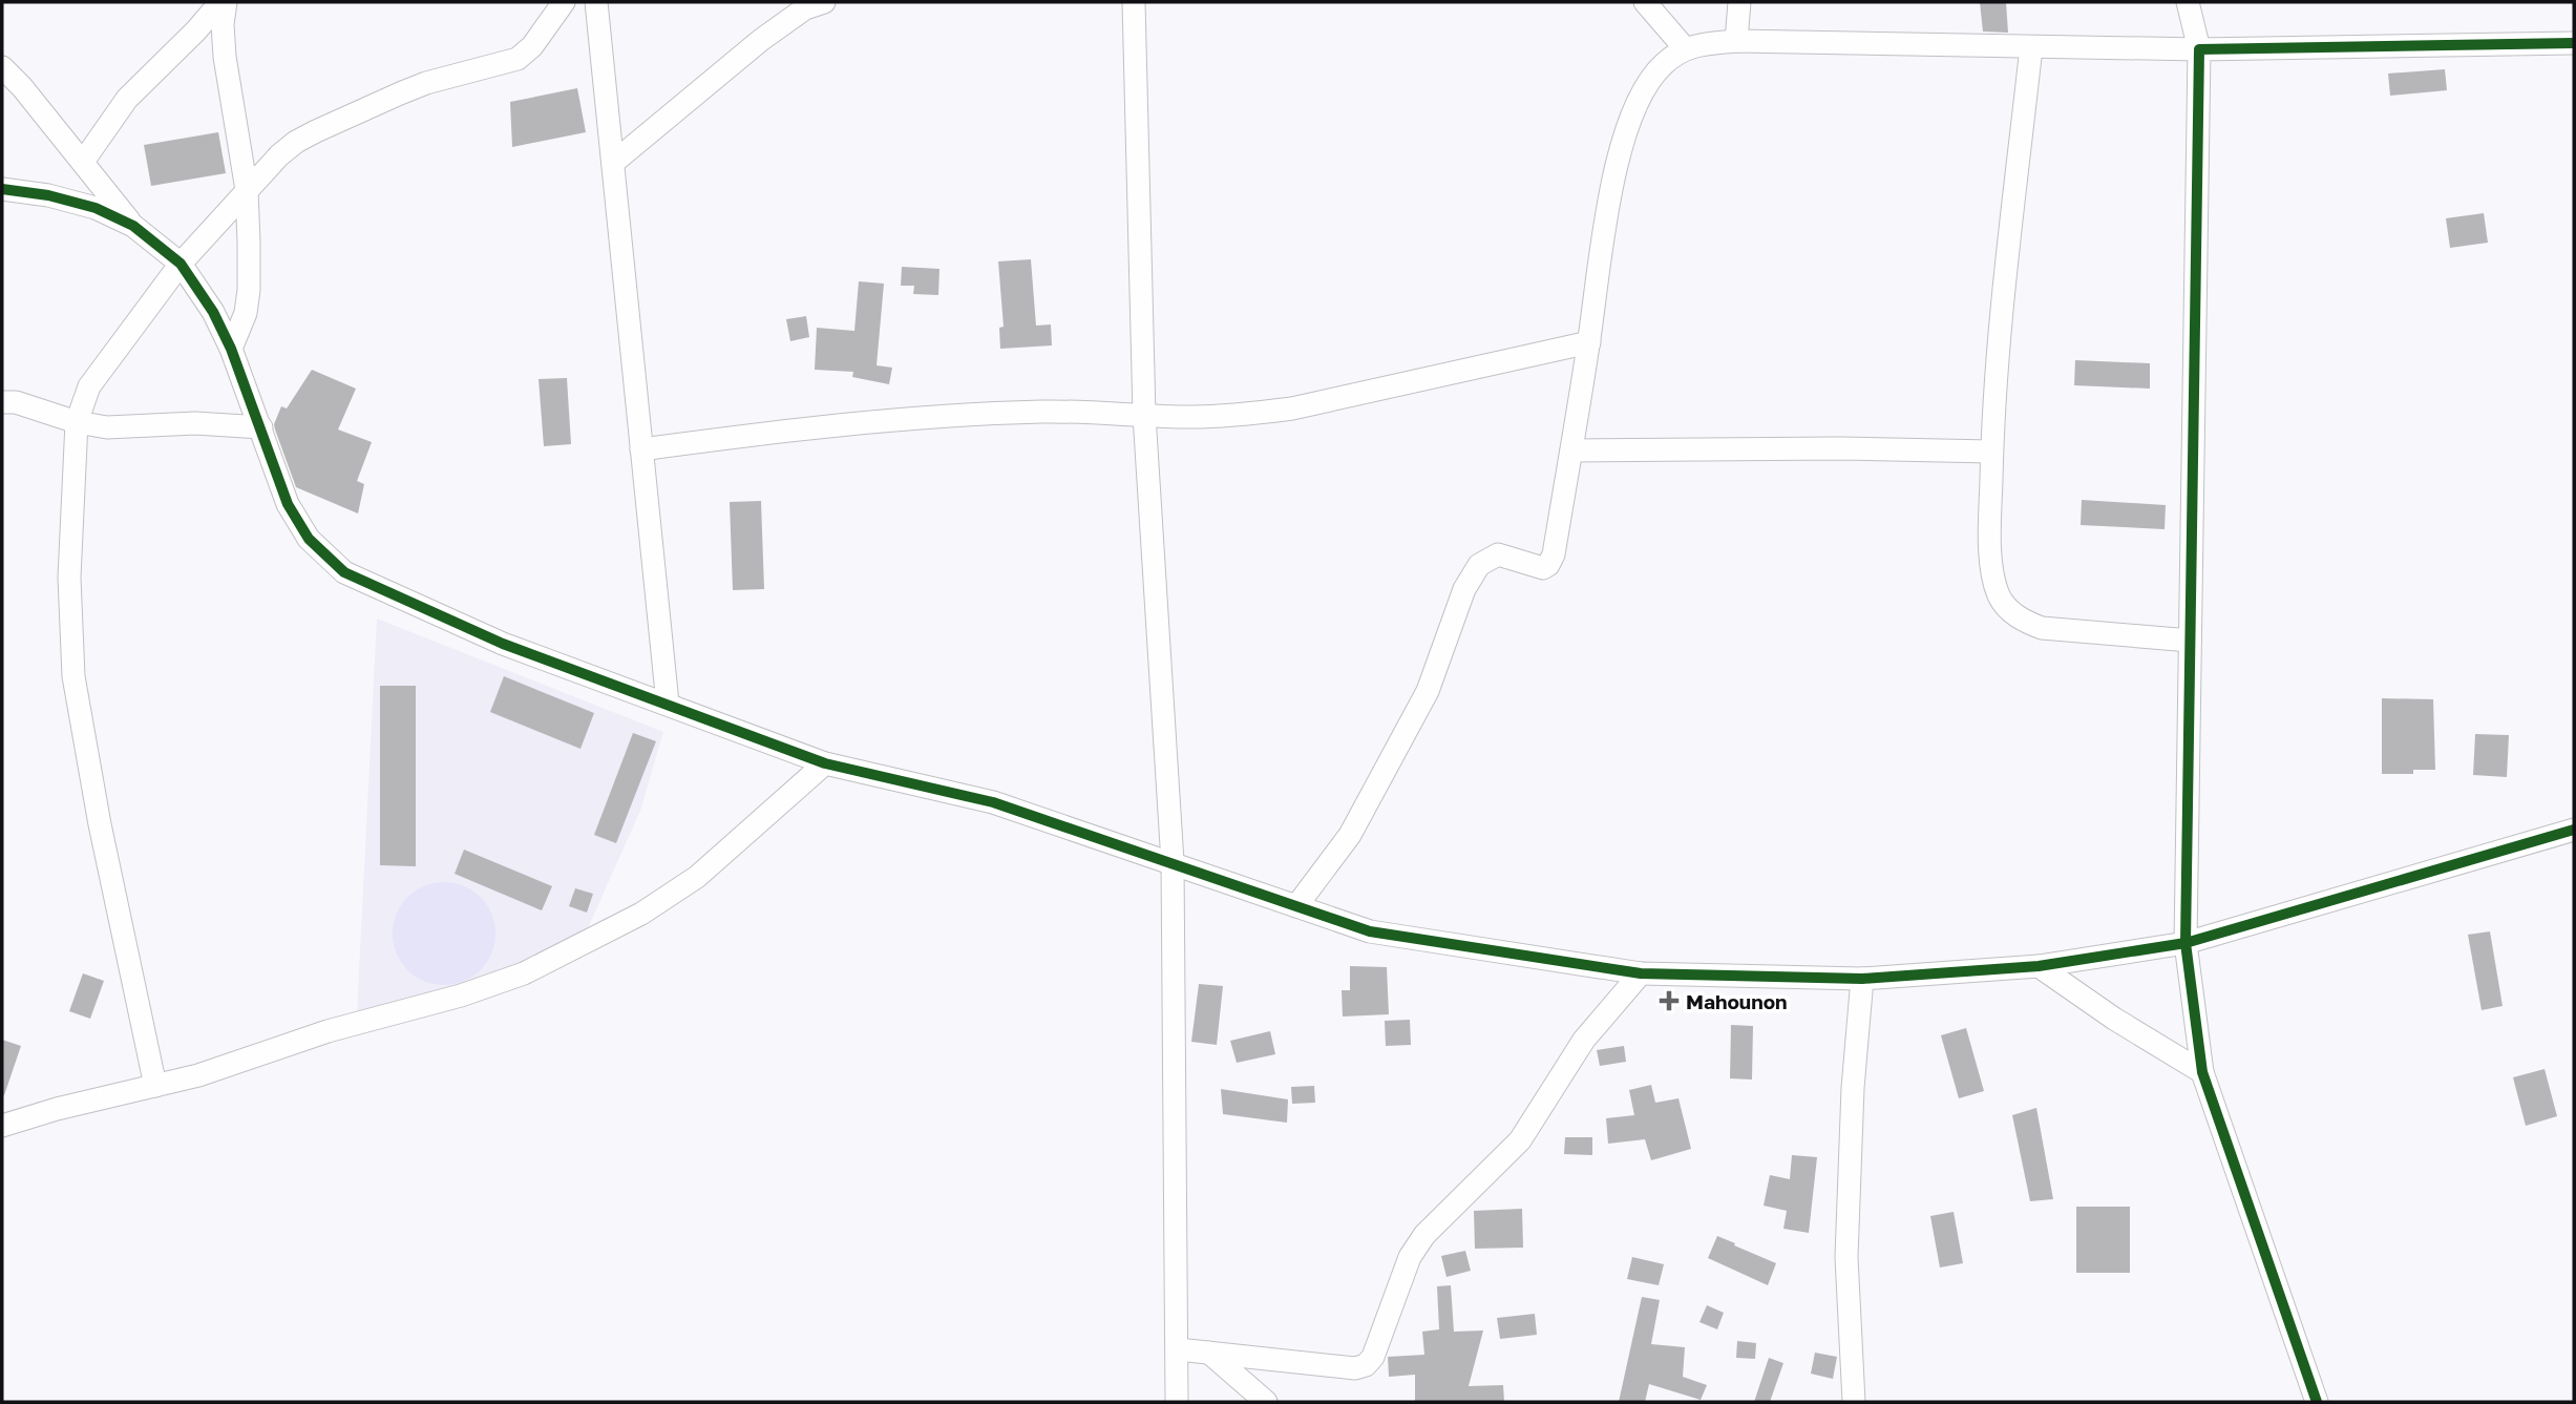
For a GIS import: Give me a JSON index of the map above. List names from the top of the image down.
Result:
{
  "places": {
    "health": ["Mahounon"]
  }
}
